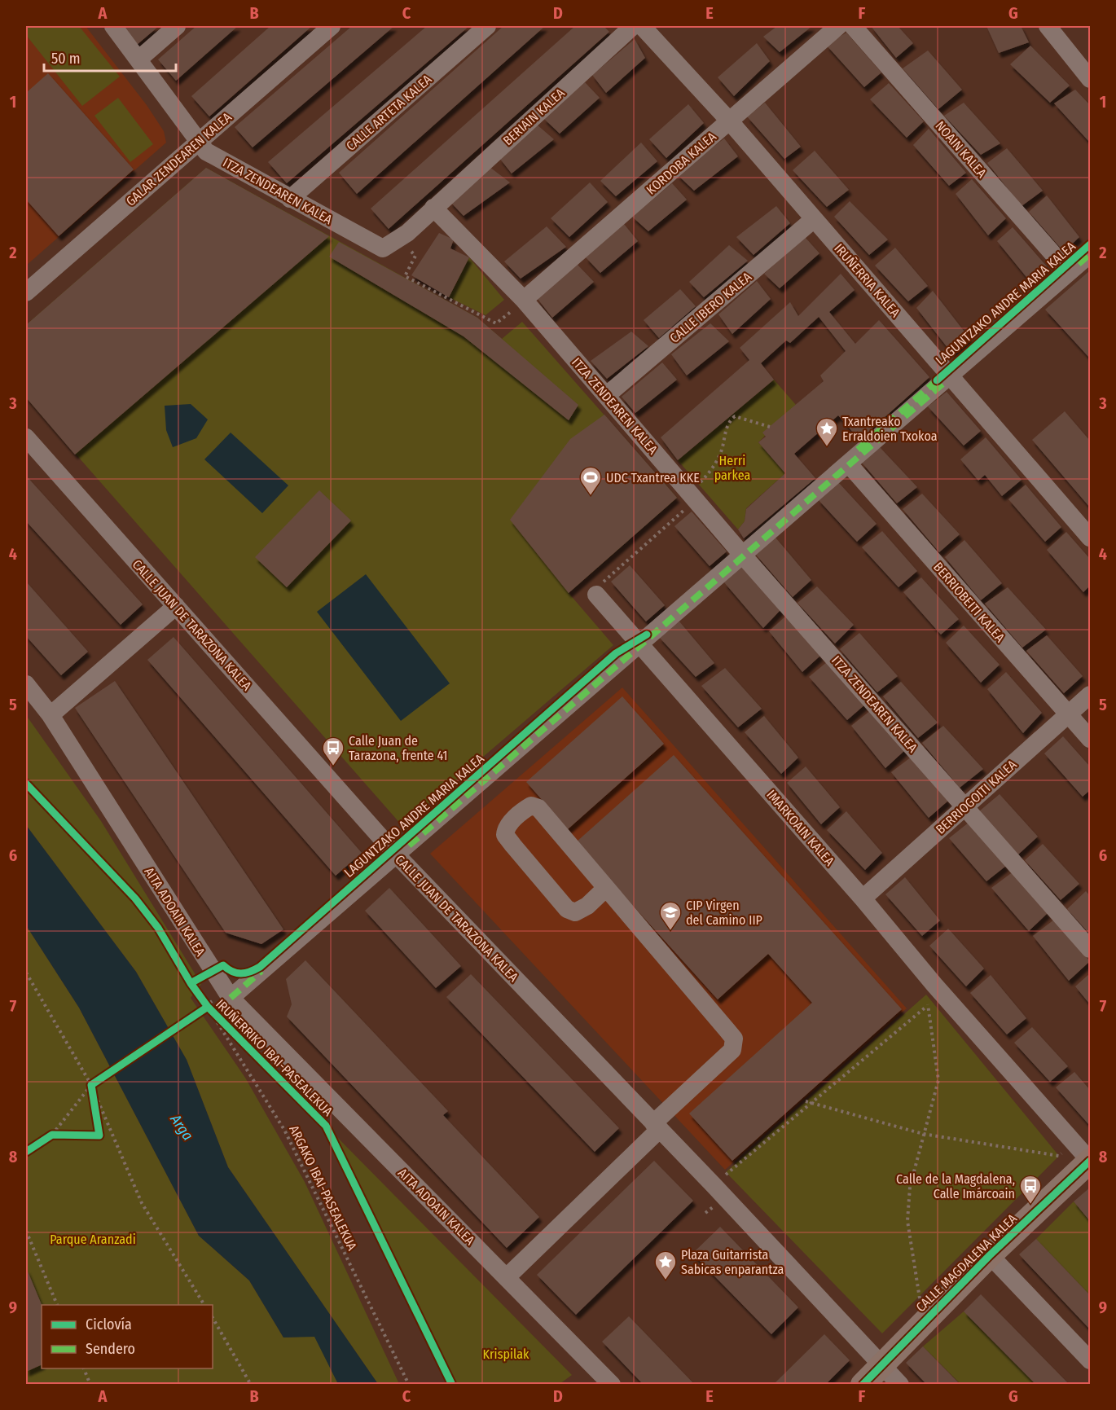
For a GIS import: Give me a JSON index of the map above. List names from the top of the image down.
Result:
{
  "streets": {
    "main road": ["CALLE MAGDALENA KALEA"],
    "street": [
      "CALLE ARTETA KALEA",
      "BERIAIN KALEA",
      "NOAIN KALEA",
      "GALAR ZENDEAREN KALEA",
      "KORDOBA KALEA",
      "ITZA ZENDEAREN KALEA",
      "IRUÑERRIA KALEA",
      "LAGUNTZAKO ANDRE MARIA KALEA",
      "CALLE IBERO KALEA",
      "BERRIOBEITI KALEA",
      "CALLE JUAN DE TARAZONA KALEA",
      "BERRIOGOITI KALEA",
      "IMARKOAIN KALEA",
      "AITA ADOAIN KALEA"
    ],
    "path": ["ARGAKO IBAI-PASEALEKUA"],
    "cycle path": ["IRUÑERRIKO IBAI-PASEALEKUA"]
  },
  "crossings": [
    ["CALLE ARTETA KALEA", "ITZA ZENDEAREN KALEA"],
    ["BERIAIN KALEA", "ITZA ZENDEAREN KALEA"],
    ["NOAIN KALEA", "LAGUNTZAKO ANDRE MARIA KALEA"],
    ["GALAR ZENDEAREN KALEA", "ITZA ZENDEAREN KALEA"],
    ["KORDOBA KALEA", "ITZA ZENDEAREN KALEA"],
    ["KORDOBA KALEA", "IRUÑERRIA KALEA"],
    ["ITZA ZENDEAREN KALEA", "LAGUNTZAKO ANDRE MARIA KALEA"],
    ["ITZA ZENDEAREN KALEA", "CALLE IBERO KALEA"],
    ["ITZA ZENDEAREN KALEA", "BERRIOGOITI KALEA"],
    ["IRUÑERRIA KALEA", "LAGUNTZAKO ANDRE MARIA KALEA"],
    ["IRUÑERRIA KALEA", "CALLE IBERO KALEA"],
    ["LAGUNTZAKO ANDRE MARIA KALEA", "BERRIOBEITI KALEA"],
    ["LAGUNTZAKO ANDRE MARIA KALEA", "CALLE JUAN DE TARAZONA KALEA"],
    ["LAGUNTZAKO ANDRE MARIA KALEA", "IMARKOAIN KALEA"],
    ["LAGUNTZAKO ANDRE MARIA KALEA", "AITA ADOAIN KALEA"],
    ["BERRIOBEITI KALEA", "BERRIOGOITI KALEA"],
    ["CALLE JUAN DE TARAZONA KALEA", "CALLE MAGDALENA KALEA"],
    ["BERRIOGOITI KALEA", "IMARKOAIN KALEA"],
    ["IMARKOAIN KALEA", "CALLE MAGDALENA KALEA"],
    ["IRUÑERRIKO IBAI-PASEALEKUA", "ARGAKO IBAI-PASEALEKUA"]
  ],
  "water": ["Arga"],
  "parks": ["Herri parkea", "Parque Aranzadi", "Krispilak"],
  "places": {
    "place": ["Txantreako Erraldoien Txokoa", "Plaza Guitarrista Sabicas enparantza"],
    "sports": ["UDC Txantrea KKE"],
    "bus stop": ["Calle Juan de Tarazona, frente 41", "Calle de la Magdalena, Calle Imárcoain"],
    "school or university": ["CIP Virgen del Camino IIP"]
  },
  "legend": ["Ciclovía", "Sendero"],
  "scale_bar": "50 m",
  "grid": {
    "columns": [
      "A",
      "B",
      "C",
      "D",
      "E",
      "F",
      "G"
    ],
    "rows": [
      "1",
      "2",
      "3",
      "4",
      "5",
      "6",
      "7",
      "8",
      "9"
    ]
  }
}
